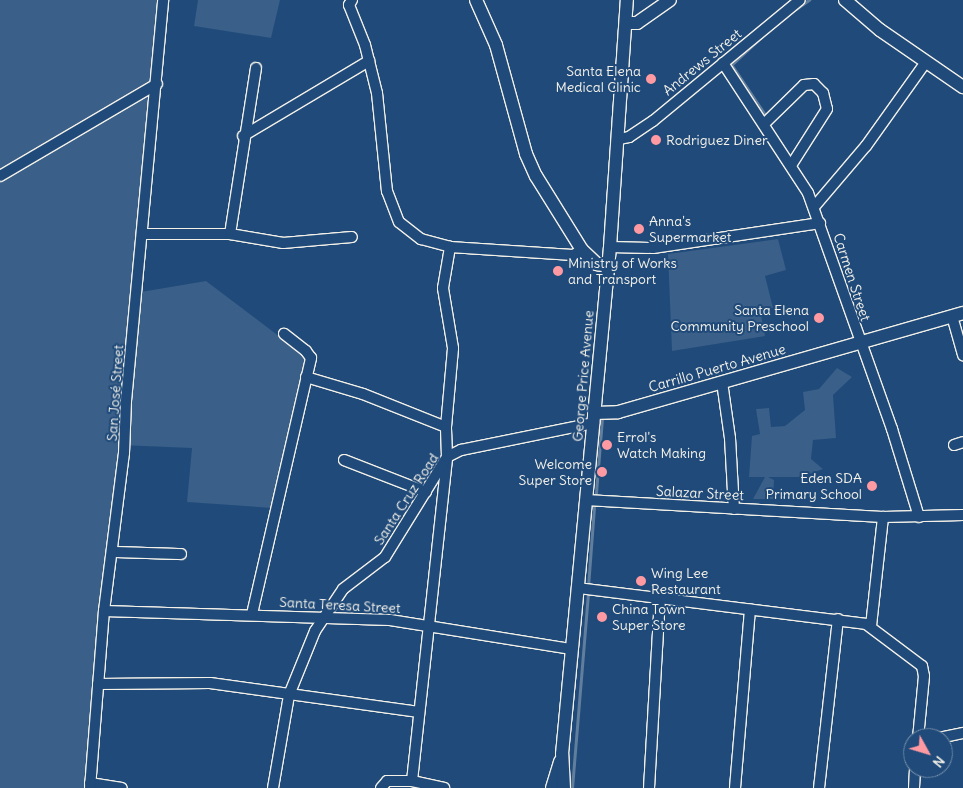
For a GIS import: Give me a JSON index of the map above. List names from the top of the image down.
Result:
{
  "streets": {
    "main road": ["Carrillo Puerto Avenue", "George Price Avenue"],
    "street": [
      "Andrews Street",
      "Carmen Street",
      "San José Street",
      "Salazar Street",
      "Santa Cruz Road",
      "Santa Teresa Street"
    ]
  },
  "crossings": [
    ["Andrews Street", "Carmen Street"],
    ["Andrews Street", "George Price Avenue"],
    ["Carmen Street", "Carrillo Puerto Avenue"],
    ["Carmen Street", "Salazar Street"],
    ["Carrillo Puerto Avenue", "George Price Avenue"],
    ["Carrillo Puerto Avenue", "Santa Cruz Road"],
    ["George Price Avenue", "Salazar Street"],
    ["George Price Avenue", "Santa Cruz Road"],
    ["George Price Avenue", "Santa Teresa Street"],
    ["San José Street", "Santa Teresa Street"],
    ["Santa Cruz Road", "Santa Teresa Street"]
  ],
  "places": [
    "Santa Elena Medical Clinic",
    "Rodriguez Diner",
    "Anna's Supermarket",
    "Ministry of Works and Transport",
    "Santa Elena Community Preschool",
    "Errol's Watch Making",
    "Welcome Super Store",
    "Eden SDA Primary School",
    "Wing Lee Restaurant",
    "China Town Super Store"
  ],
  "north": "bottom right"
}
